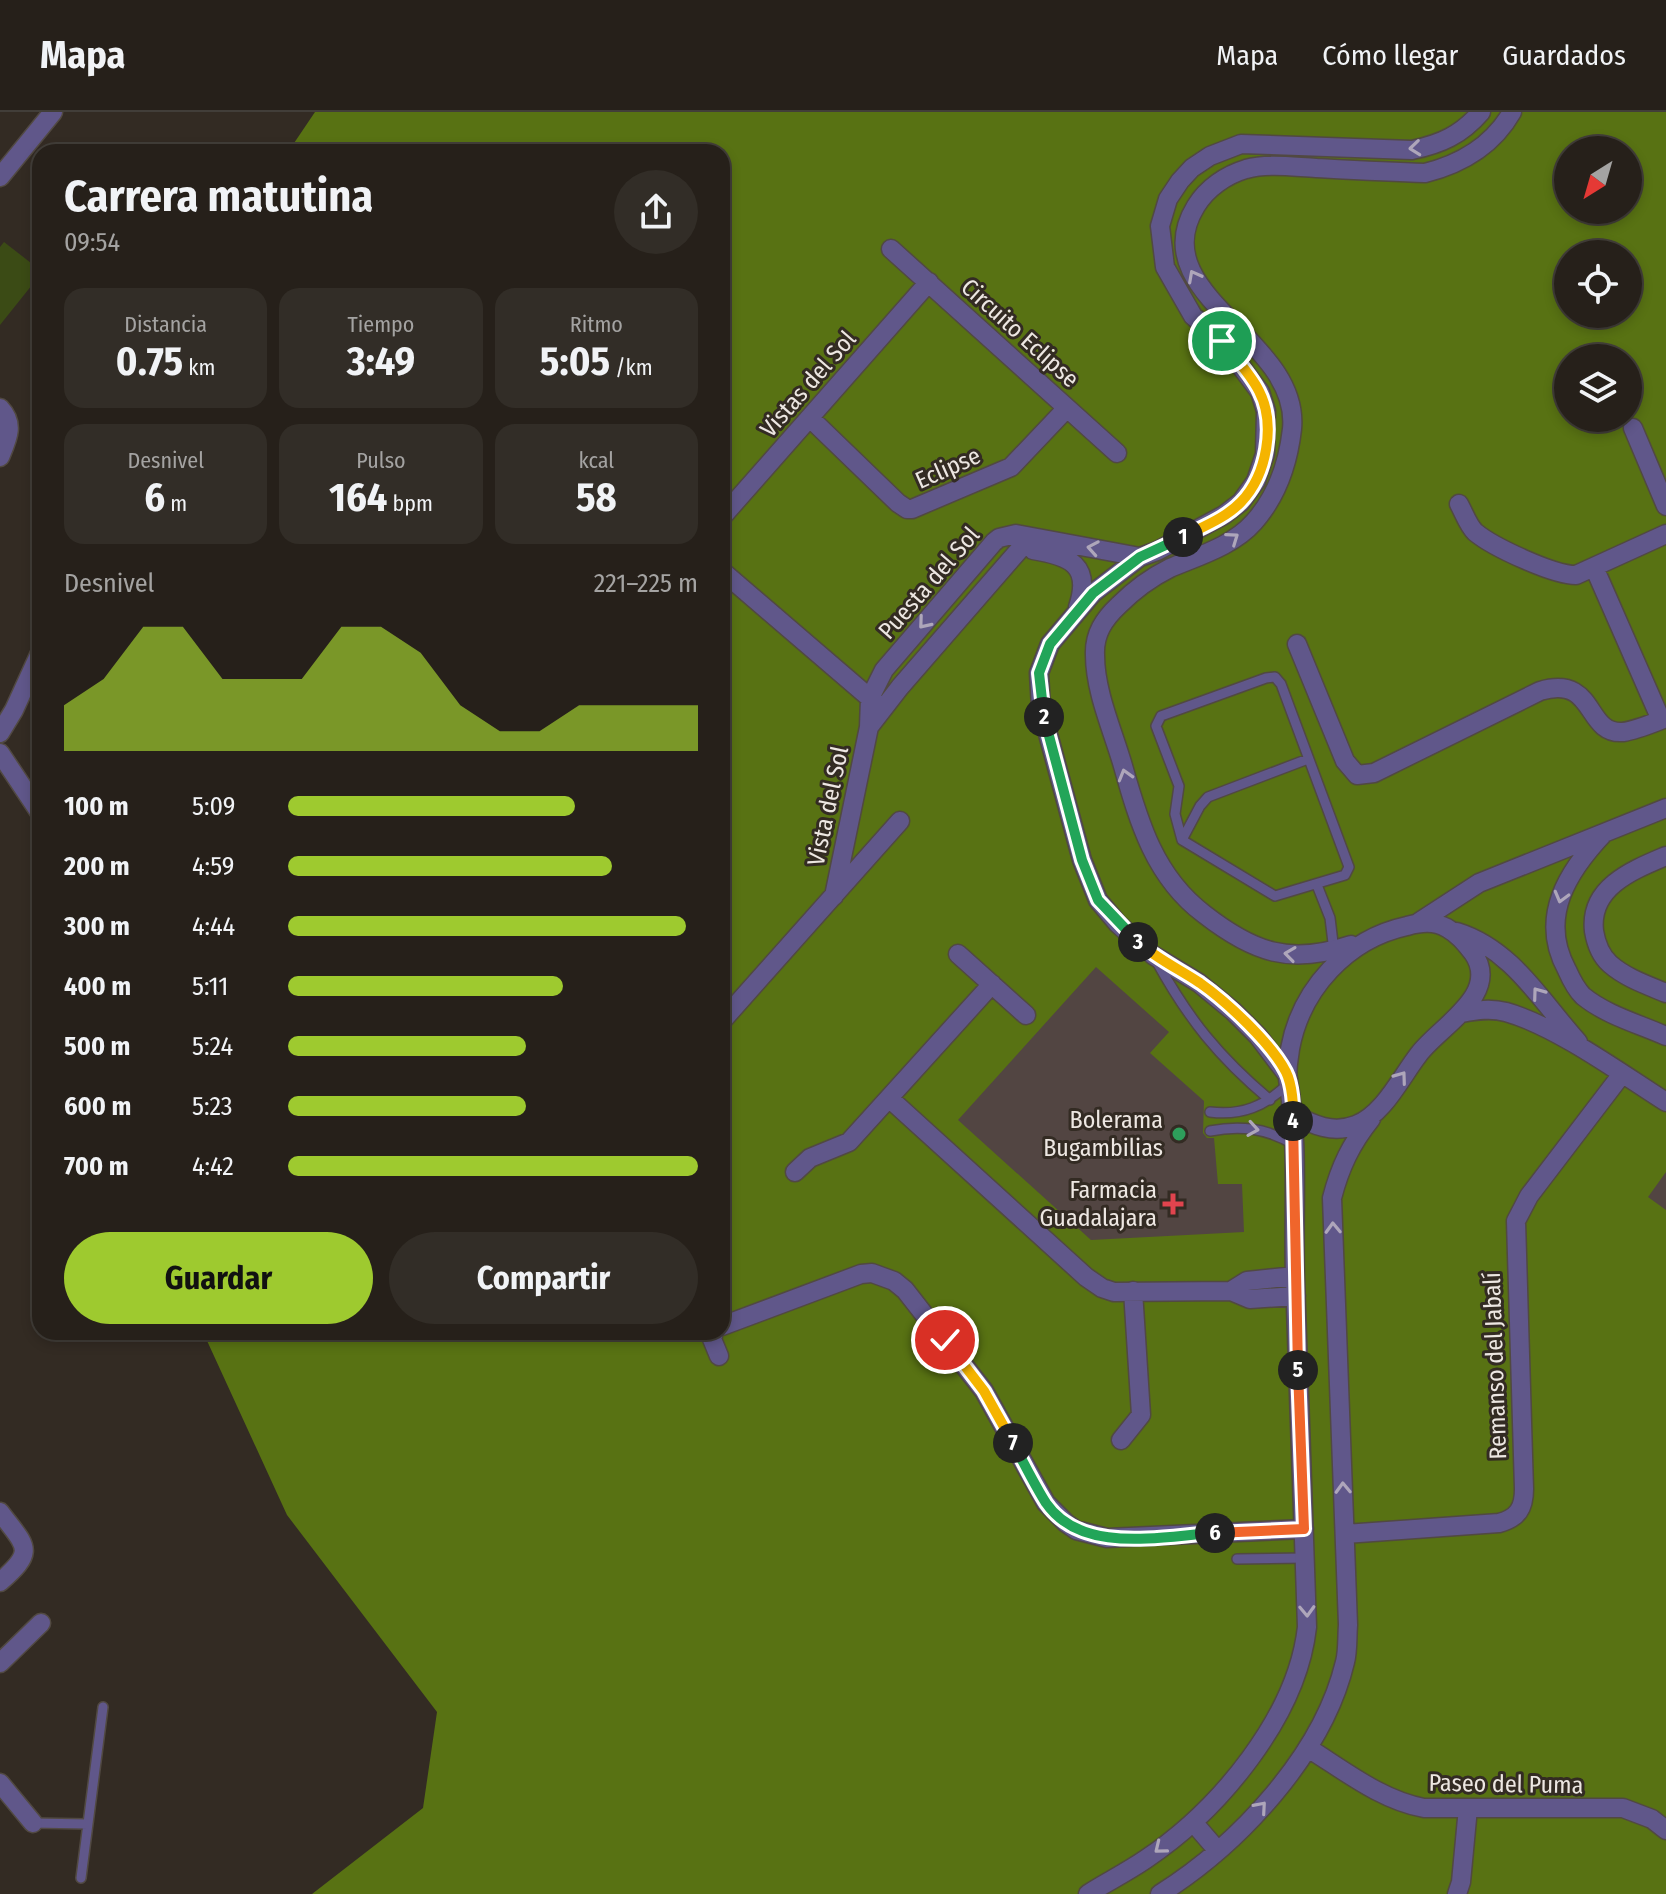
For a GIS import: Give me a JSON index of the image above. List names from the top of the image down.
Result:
{
  "streets": {
    "street": [
      "Circuito Eclipse",
      "Vistas del Sol",
      "Eclipse",
      "Puesta del Sol",
      "Vista del Sol",
      "Remanso del Jabalí",
      "Paseo del Puma"
    ]
  },
  "crossings": [
    ["Circuito Eclipse", "Vistas del Sol"],
    ["Circuito Eclipse", "Eclipse"],
    ["Vistas del Sol", "Eclipse"],
    ["Puesta del Sol", "Vista del Sol"]
  ],
  "places": {
    "other": ["Bolerama Bugambilias"],
    "health": ["Farmacia Guadalajara"]
  },
  "north": "bottom left",
  "page": {
    "header": "Mapa",
    "nav": ["Mapa", "Cómo llegar", "Guardados"],
    "heading": ["Carrera matutina", "09:54"],
    "stats": [
      ["Distancia", "0.75 km"],
      ["Tiempo", "3:49"],
      ["Ritmo", "5:05 /km"],
      ["Desnivel", "6 m"],
      ["Pulso", "164 bpm"],
      ["kcal", "58"]
    ],
    "pins": [
      "1",
      "2",
      "3",
      "4",
      "5",
      "7",
      "6"
    ],
    "chart": ["Desnivel", "221–225 m"],
    "list": [
      {
        "name": "100 m",
        "note": "5:09"
      },
      {
        "name": "200 m",
        "note": "4:59"
      },
      {
        "name": "300 m",
        "note": "4:44"
      },
      {
        "name": "400 m",
        "note": "5:11"
      },
      {
        "name": "500 m",
        "note": "5:24"
      },
      {
        "name": "600 m",
        "note": "5:23"
      },
      {
        "name": "700 m",
        "note": "4:42"
      }
    ],
    "buttons": ["Guardar", "Compartir"]
  }
}
